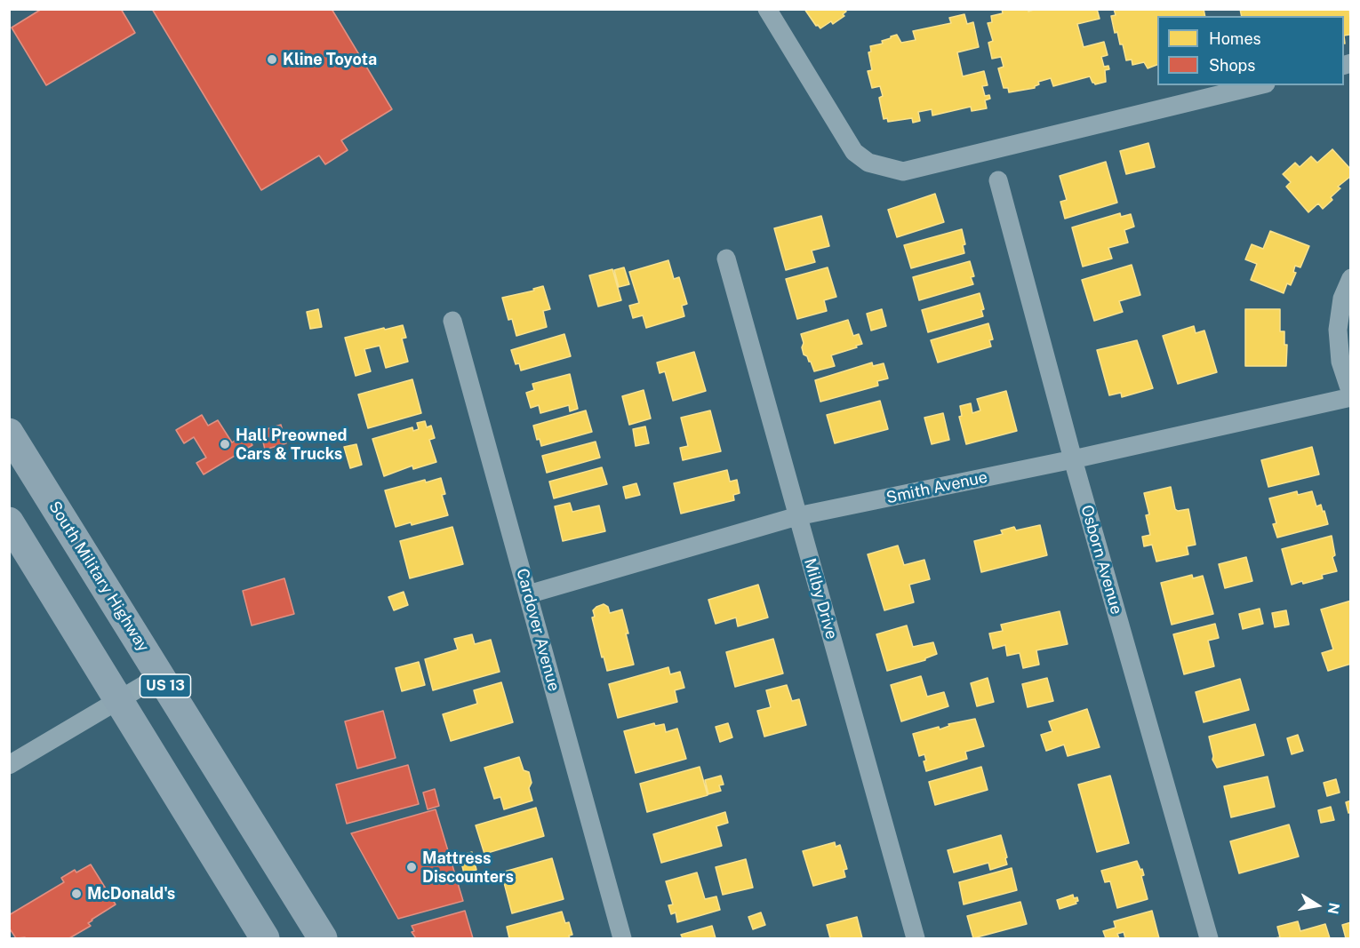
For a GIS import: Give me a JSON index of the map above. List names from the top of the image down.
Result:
{
  "streets": {
    "main road": ["South Military Highway", "US 13"],
    "street": [
      "Smith Avenue",
      "Osborn Avenue",
      "Milby Drive",
      "Cardover Avenue"
    ]
  },
  "crossings": [
    ["Smith Avenue", "Osborn Avenue"],
    ["Smith Avenue", "Milby Drive"],
    ["Smith Avenue", "Cardover Avenue"]
  ],
  "places": [
    "Kline Toyota",
    "Hall Preowned Cars & Trucks",
    "Mattress Discounters",
    "McDonald's"
  ],
  "legend": ["Homes", "Shops"],
  "north": "right"
}
